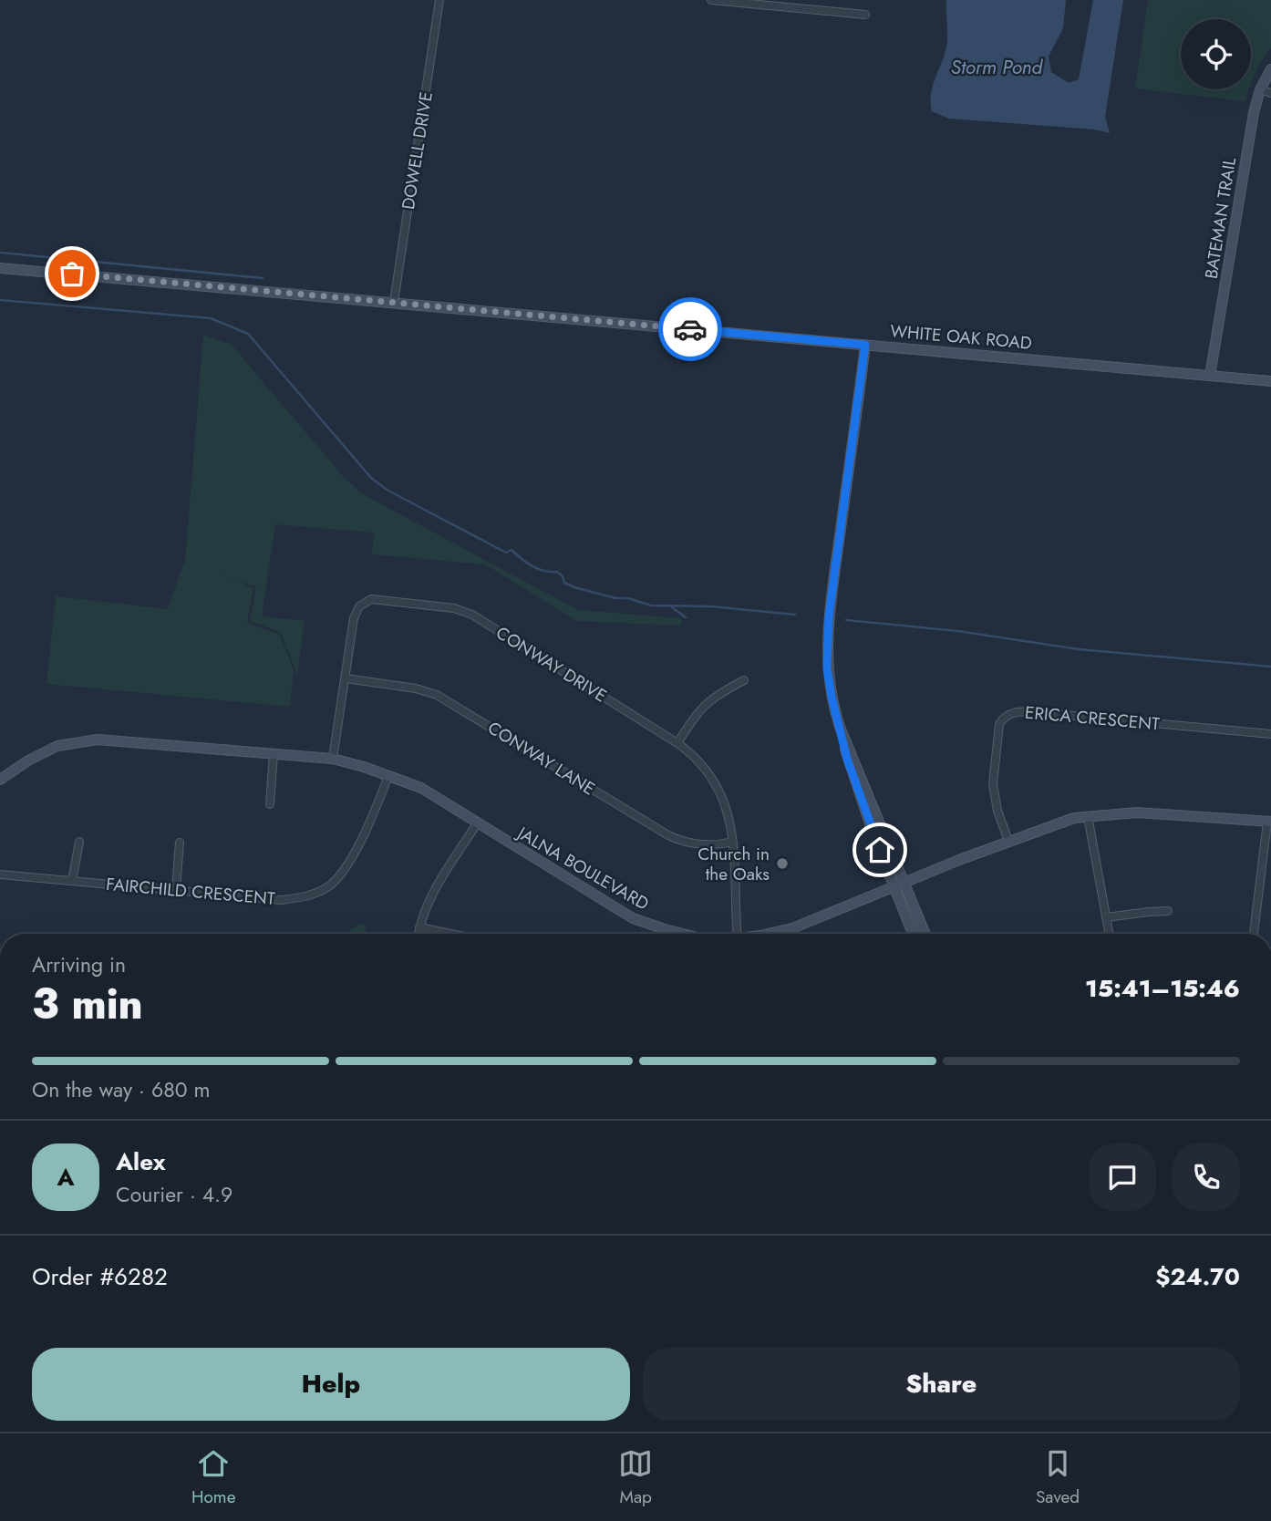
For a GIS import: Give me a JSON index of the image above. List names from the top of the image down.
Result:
{
  "streets": {
    "street": [
      "DOWELL DRIVE",
      "BATEMAN TRAIL",
      "WHITE OAK ROAD",
      "CONWAY DRIVE",
      "ERICA CRESCENT",
      "CONWAY LANE",
      "JALNA BOULEVARD",
      "FAIRCHILD CRESCENT"
    ]
  },
  "crossings": [
    ["DOWELL DRIVE", "WHITE OAK ROAD"],
    ["BATEMAN TRAIL", "WHITE OAK ROAD"],
    ["CONWAY DRIVE", "CONWAY LANE"],
    ["CONWAY DRIVE", "JALNA BOULEVARD"],
    ["ERICA CRESCENT", "JALNA BOULEVARD"],
    ["JALNA BOULEVARD", "FAIRCHILD CRESCENT"]
  ],
  "water": ["Storm Pond"],
  "places": ["Church in the Oaks"],
  "page": {
    "heading": ["3 min", "Arriving in", "15:41–15:46"],
    "panel": [
      "Alex",
      "Courier · 4.9",
      "Order #6282",
      "$24.70"
    ],
    "bar": "On the way · 680 m",
    "round": "A",
    "buttons": ["Help", "Share"],
    "tabs": ["Home", "Map", "Saved"]
  }
}
